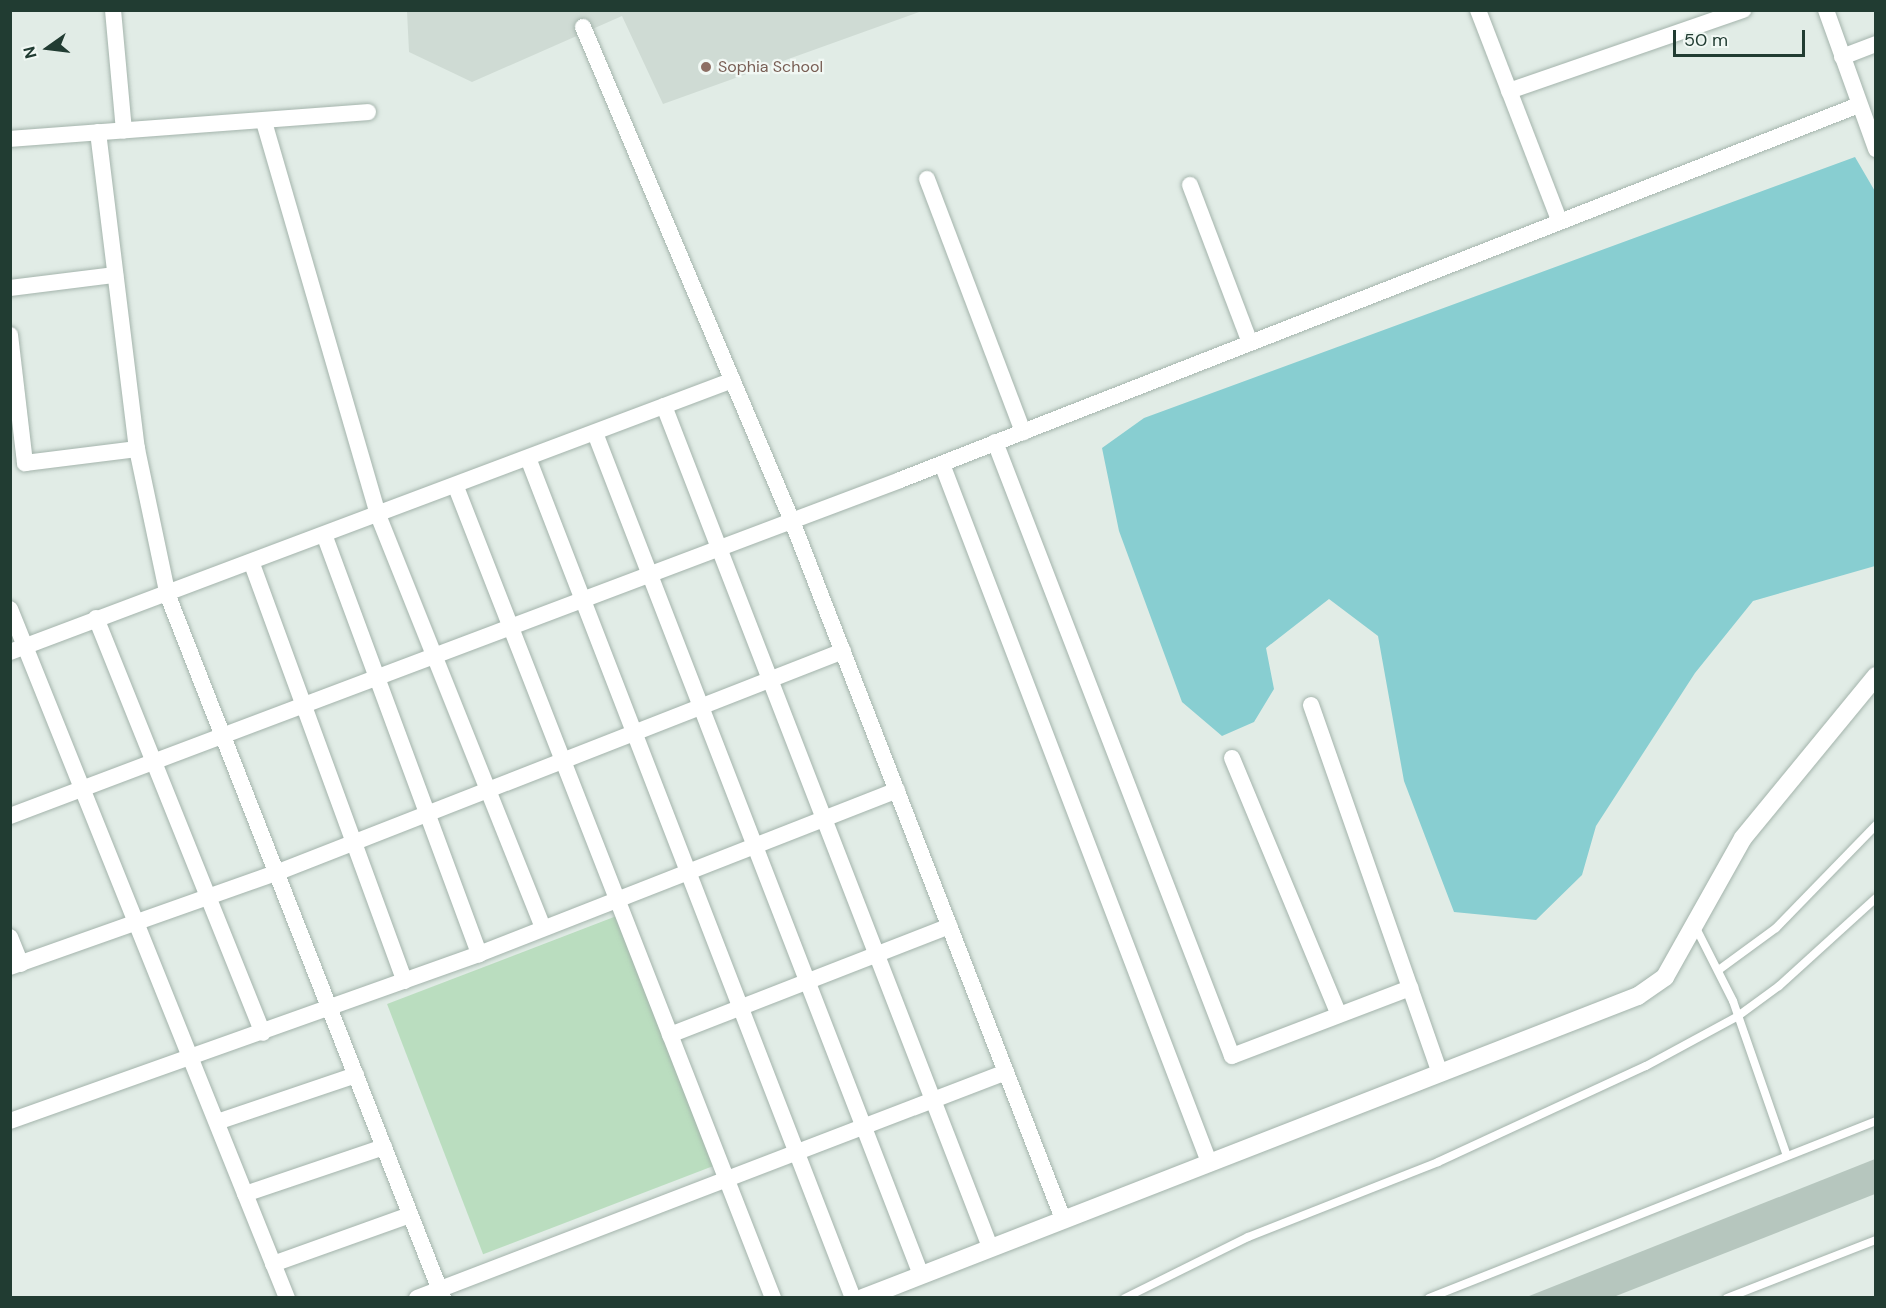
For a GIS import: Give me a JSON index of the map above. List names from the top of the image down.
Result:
{
  "places": ["Sophia School"],
  "scale_bar": "50 m",
  "north": "left"
}
